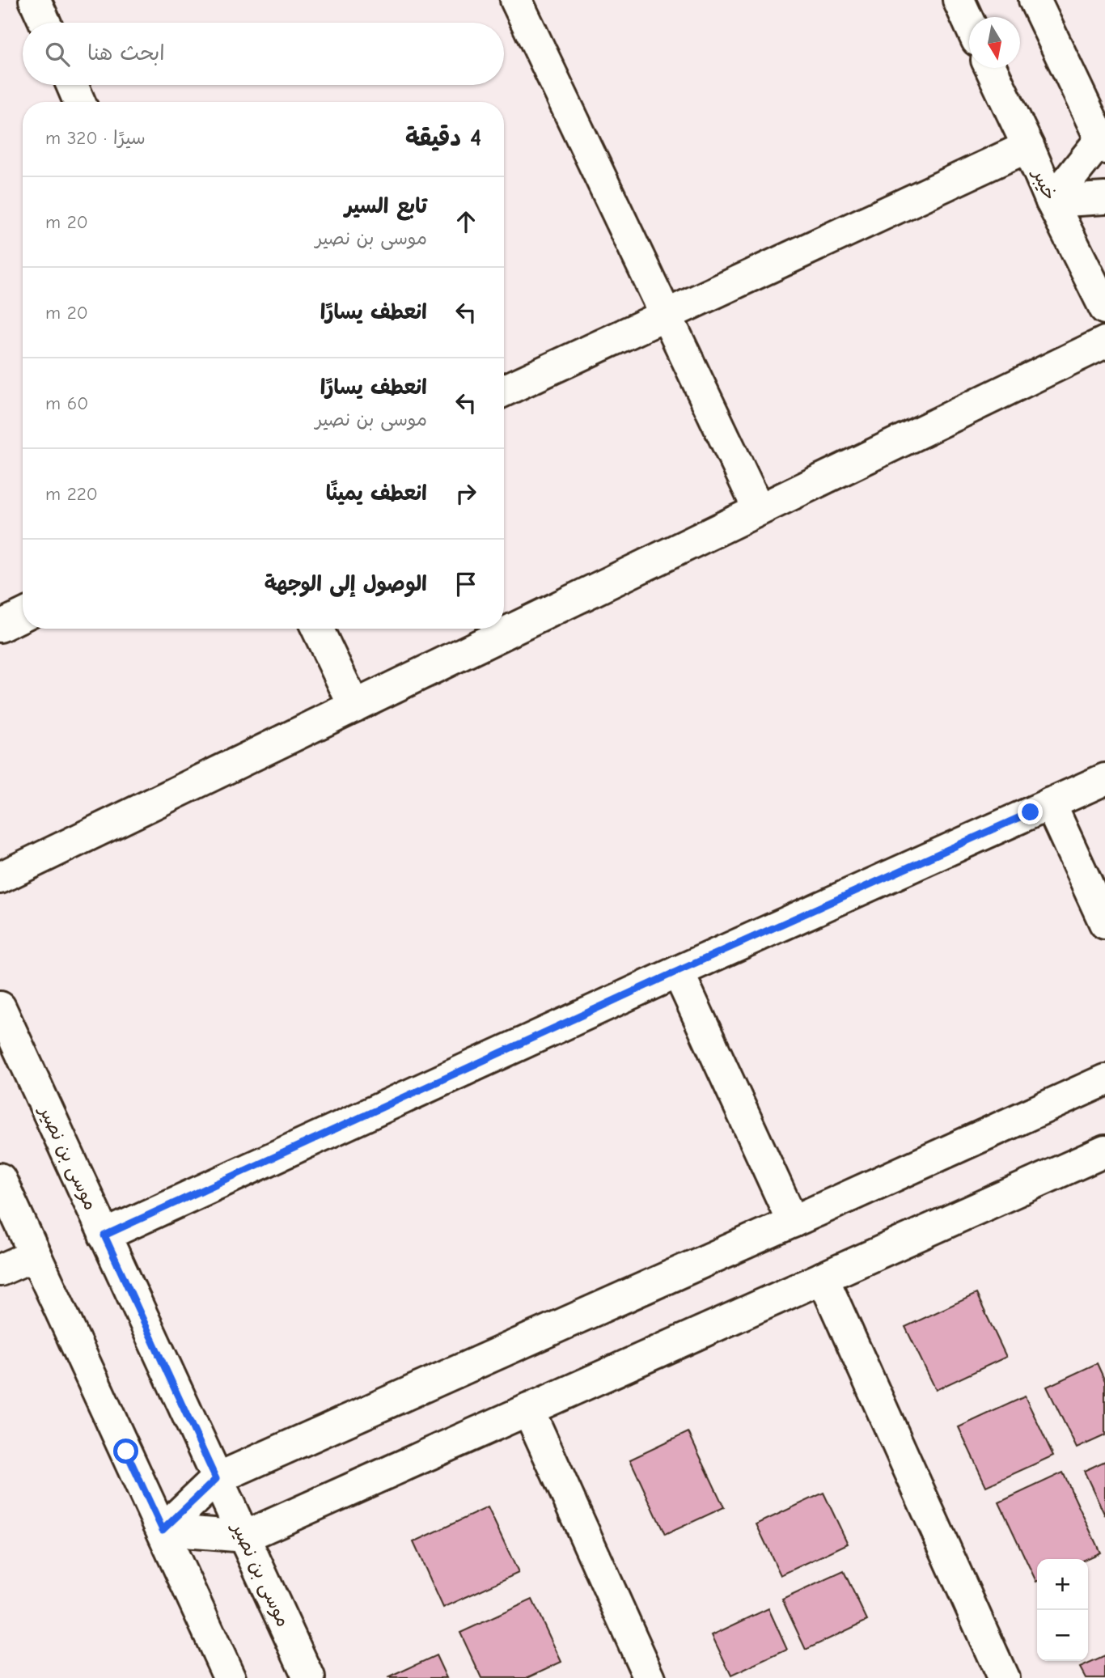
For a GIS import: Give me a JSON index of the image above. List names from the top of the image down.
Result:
{
  "streets": {
    "street": ["خيبر", "موسى بن نصير"]
  },
  "north": "bottom",
  "page": {
    "search": "ابحث هنا",
    "heading": ["4 دقيقة", "سيرًا · 320 m"],
    "list": [
      ["تابع السير", "موسى بن نصير", "20 m"],
      ["انعطف يسارًا", "20 m"],
      ["انعطف يسارًا", "موسى بن نصير", "60 m"],
      ["انعطف يمينًا", "220 m"],
      "الوصول إلى الوجهة"
    ],
    "map_buttons": ["+", "−"]
  }
}
